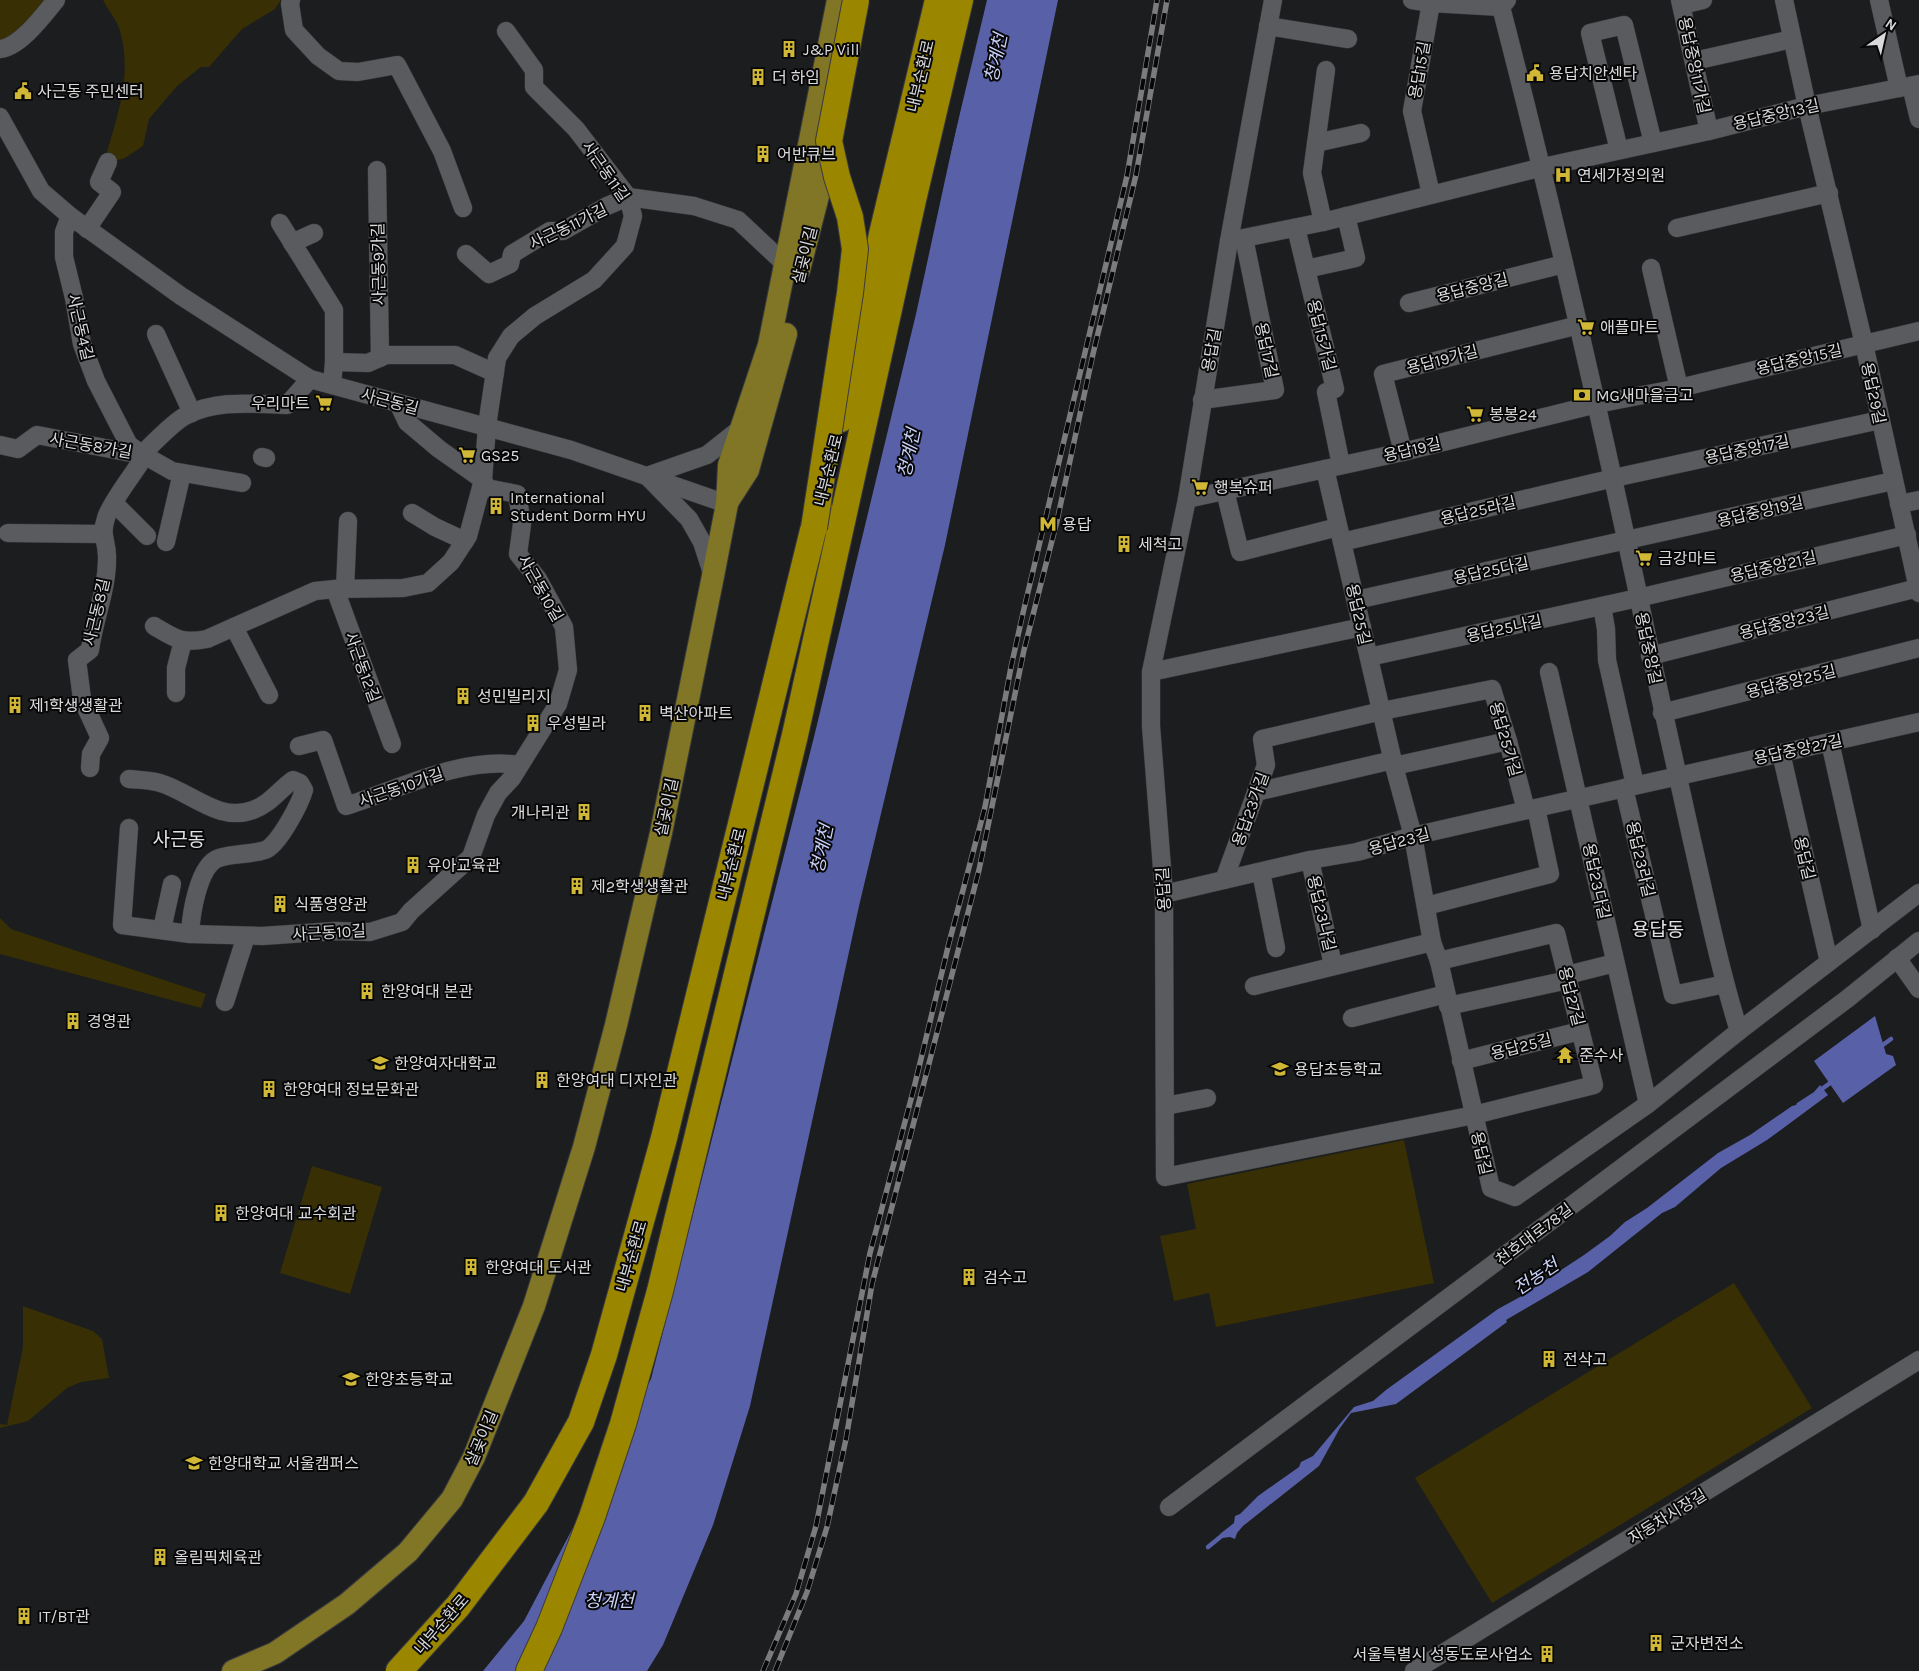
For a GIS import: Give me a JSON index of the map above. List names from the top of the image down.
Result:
{
  "streets": {
    "highway": ["내부순환로"],
    "main road": ["살곶이길"],
    "street": [
      "용답중앙11가길",
      "용답15길",
      "용답중앙13길",
      "사근동11길",
      "사근동11가길",
      "사근동9가길",
      "용답중앙길",
      "사근동4길",
      "용답15가길",
      "용답길",
      "용답17길",
      "용답19가길",
      "용답중앙15길",
      "용답29길",
      "사근동길",
      "사근동8가길",
      "용답19길",
      "용답중앙17길",
      "용답25라길",
      "용답중앙19길",
      "용답중앙21길",
      "용답25다길",
      "사근동10길",
      "사근동8길",
      "용답25길",
      "용답중앙23길",
      "용답25나길",
      "사근동12길",
      "용답중앙25길",
      "용답25가길",
      "용답중앙27길",
      "사근동10가길",
      "용답23가길",
      "용답23길",
      "용답23라길",
      "용답23다길",
      "용답23나길",
      "용답27길",
      "천호대로78길",
      "자동차시장길"
    ]
  },
  "crossings": [
    ["용답중앙11가길", "용답중앙13길"],
    ["용답중앙13길", "용답중앙길"],
    ["용답중앙13길", "용답29길"],
    ["사근동11길", "사근동11가길"],
    ["사근동11길", "사근동길"],
    ["살곶이길", "사근동길"],
    ["용답중앙길", "용답길"],
    ["용답중앙길", "용답19가길"],
    ["용답중앙길", "용답중앙15길"],
    ["용답중앙길", "용답19길"],
    ["용답중앙길", "용답중앙17길"],
    ["용답중앙길", "용답25라길"],
    ["용답중앙길", "용답중앙19길"],
    ["용답중앙길", "용답중앙21길"],
    ["용답중앙길", "용답25다길"],
    ["용답중앙길", "용답중앙23길"],
    ["용답중앙길", "용답25나길"],
    ["용답중앙길", "용답중앙25길"],
    ["용답중앙길", "용답중앙27길"],
    ["용답중앙길", "용답23길"],
    ["용답중앙길", "용답23라길"],
    ["사근동4길", "사근동길"],
    ["사근동4길", "사근동8가길"],
    ["사근동4길", "사근동8길"],
    ["용답15가길", "용답19길"],
    ["용답15가길", "용답25길"],
    ["용답길", "용답17길"],
    ["용답길", "용답19길"],
    ["용답길", "용답25길"],
    ["용답길", "용답중앙27길"],
    ["용답길", "용답23길"],
    ["용답길", "용답23다길"],
    ["용답길", "용답27길"],
    ["용답19가길", "용답19길"],
    ["용답중앙15길", "용답29길"],
    ["용답중앙15길", "용답19길"],
    ["용답29길", "용답중앙17길"],
    ["용답29길", "용답중앙19길"],
    ["용답29길", "용답중앙21길"],
    ["용답29길", "용답중앙23길"],
    ["사근동길", "사근동10길"],
    ["사근동길", "사근동8길"],
    ["사근동8가길", "사근동8길"],
    ["용답19길", "용답25길"],
    ["용답중앙17길", "용답25라길"],
    ["용답25라길", "용답25길"],
    ["용답중앙19길", "용답25다길"],
    ["용답중앙21길", "용답25나길"],
    ["용답25다길", "용답25길"],
    ["사근동10길", "사근동10가길"],
    ["용답25길", "용답25나길"],
    ["용답25길", "용답25가길"],
    ["용답25길", "용답23가길"],
    ["용답25길", "용답23길"],
    ["용답25길", "용답23나길"],
    ["용답25길", "용답27길"],
    ["용답25가길", "용답23가길"],
    ["용답25가길", "용답23길"],
    ["용답중앙27길", "용답23길"],
    ["용답23가길", "용답23길"],
    ["용답23길", "용답23라길"],
    ["용답23길", "용답23다길"],
    ["용답23길", "용답23나길"]
  ],
  "districts": ["사근동", "용답동"],
  "water": ["청계천", "전농천"],
  "places": {
    "building": [
      "J&P Vill",
      "더 하임",
      "어반큐브",
      "International Student Dorm HYU",
      "세척고",
      "성민빌리지",
      "제1학생생활관",
      "벽산아파트",
      "우성빌라",
      "개나리관",
      "유아교육관",
      "제2학생생활관",
      "식품영양관",
      "한양여대 본관",
      "경영관",
      "한양여대 디자인관",
      "한양여대 정보문화관",
      "한양여대 교수회관",
      "한양여대 도서관",
      "검수고",
      "전삭고",
      "올림픽체육관",
      "IT/BT관",
      "군자변전소",
      "서울특별시 성동도로사업소"
    ],
    "public building": ["용답치안센타", "사근동 주민센터"],
    "hospital": ["연세가정의원"],
    "supermarket": [
      "애플마트",
      "우리마트",
      "봉봉24",
      "GS25",
      "행복슈퍼",
      "금강마트"
    ],
    "bank": ["MG새마을금고"],
    "metro station": ["용답"],
    "temple": ["준수사"],
    "school or university": [
      "한양여자대학교",
      "용답초등학교",
      "한양초등학교",
      "한양대학교 서울캠퍼스"
    ]
  },
  "north": "top right"
}
